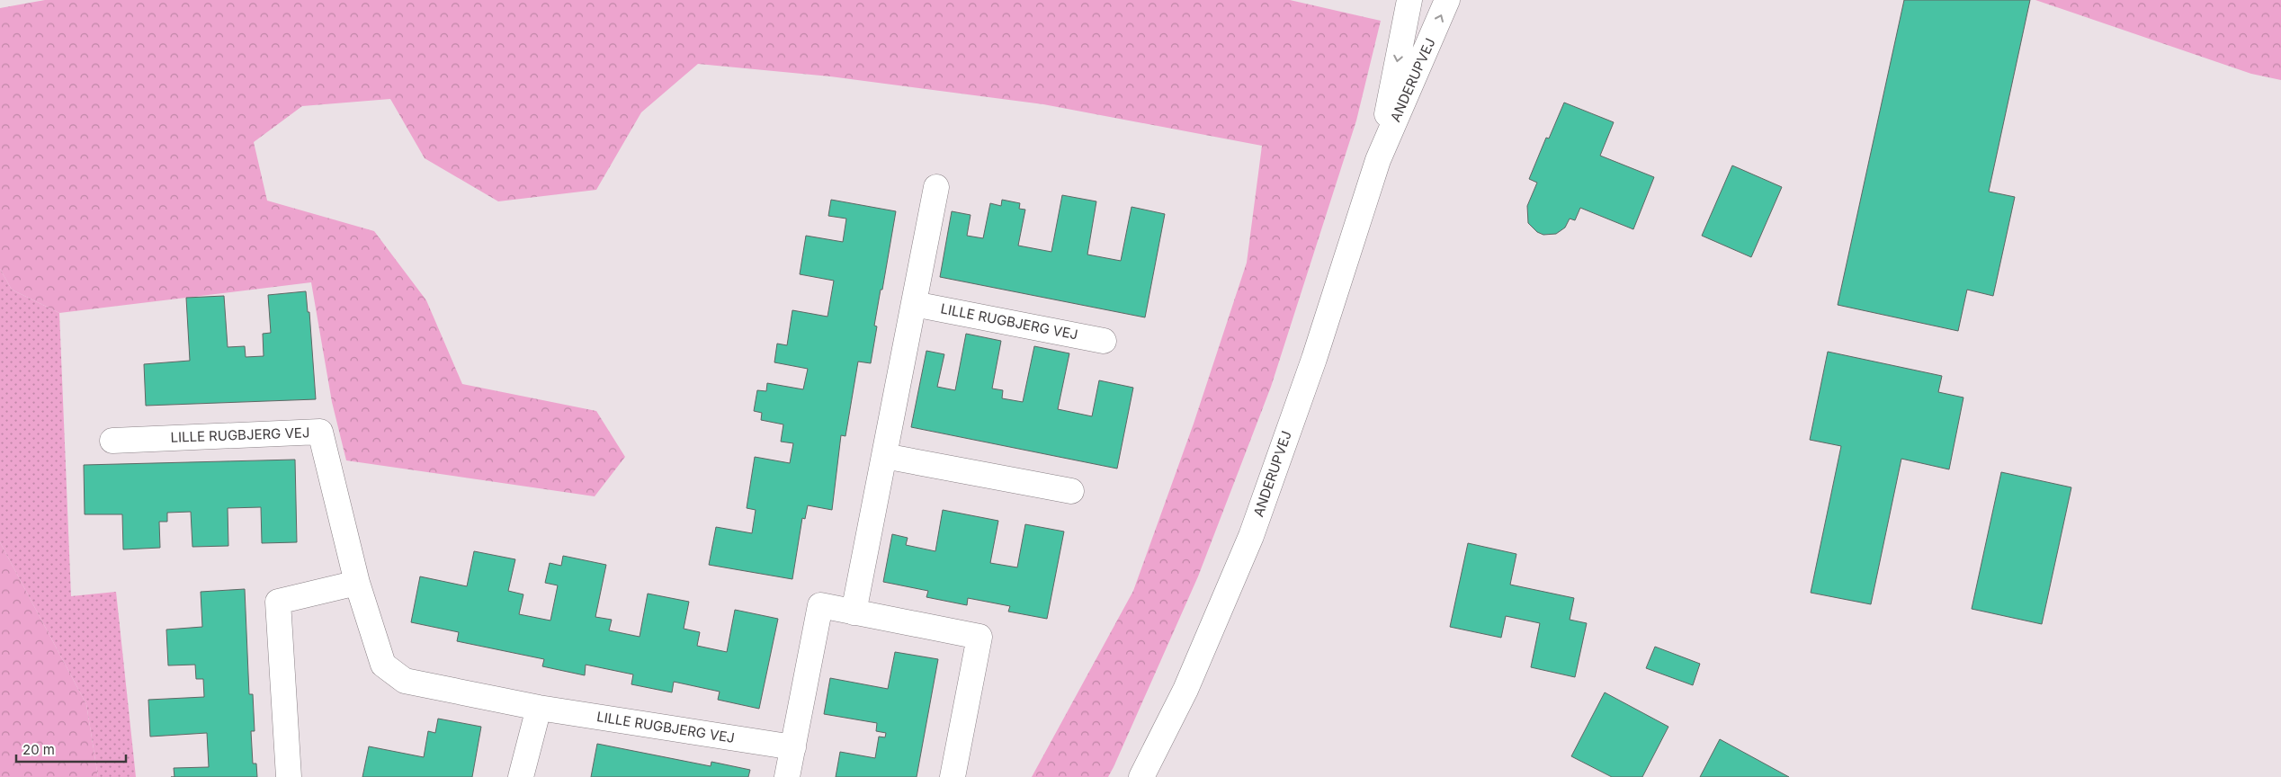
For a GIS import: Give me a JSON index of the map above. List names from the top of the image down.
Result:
{
  "streets": {
    "street": ["ANDERUPVEJ", "LILLE RUGBJERG VEJ"]
  },
  "scale_bar": "20 m"
}
